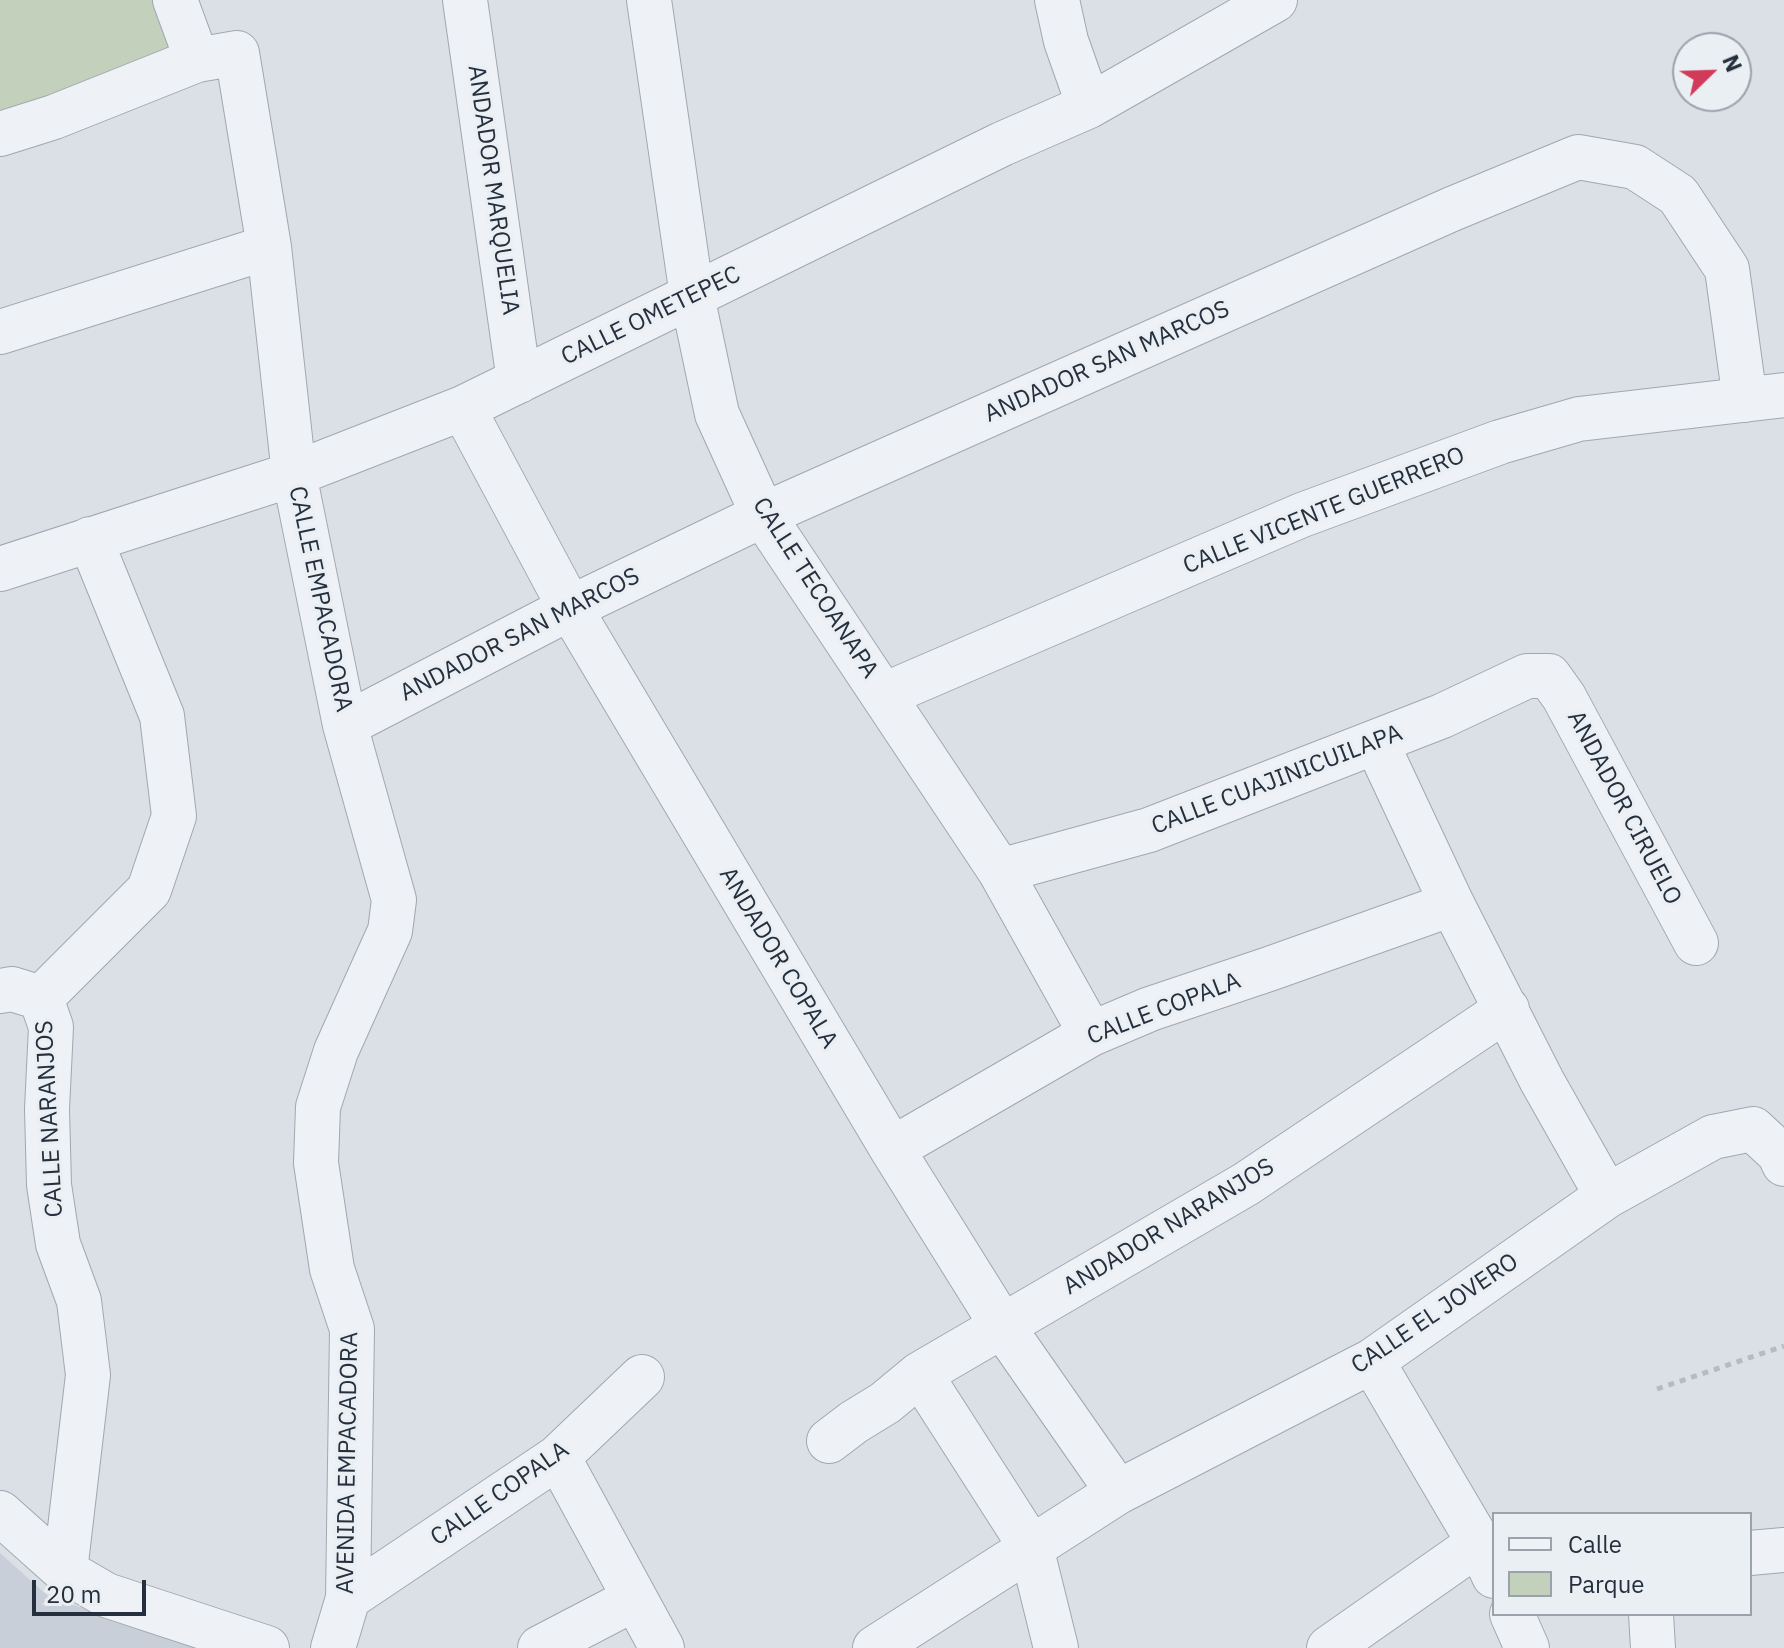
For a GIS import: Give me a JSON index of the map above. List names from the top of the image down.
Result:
{
  "streets": {
    "street": [
      "ANDADOR MARQUELIA",
      "CALLE OMETEPEC",
      "ANDADOR SAN MARCOS",
      "CALLE VICENTE GUERRERO",
      "CALLE TECOANAPA",
      "CALLE EMPACADORA",
      "CALLE CUAJINICUILAPA",
      "ANDADOR CIRUELO",
      "ANDADOR COPALA",
      "CALLE COPALA",
      "CALLE NARANJOS",
      "ANDADOR NARANJOS",
      "CALLE EL JOVERO",
      "AVENIDA EMPACADORA"
    ]
  },
  "crossings": [
    ["ANDADOR MARQUELIA", "CALLE OMETEPEC"],
    ["CALLE OMETEPEC", "CALLE TECOANAPA"],
    ["CALLE OMETEPEC", "CALLE EMPACADORA"],
    ["CALLE OMETEPEC", "ANDADOR COPALA"],
    ["ANDADOR SAN MARCOS", "CALLE VICENTE GUERRERO"],
    ["ANDADOR SAN MARCOS", "CALLE TECOANAPA"],
    ["ANDADOR SAN MARCOS", "CALLE EMPACADORA"],
    ["ANDADOR SAN MARCOS", "ANDADOR COPALA"],
    ["ANDADOR SAN MARCOS", "AVENIDA EMPACADORA"],
    ["CALLE VICENTE GUERRERO", "CALLE TECOANAPA"],
    ["CALLE TECOANAPA", "CALLE CUAJINICUILAPA"],
    ["CALLE TECOANAPA", "CALLE COPALA"],
    ["CALLE EMPACADORA", "AVENIDA EMPACADORA"],
    ["CALLE CUAJINICUILAPA", "ANDADOR CIRUELO"],
    ["ANDADOR COPALA", "CALLE COPALA"],
    ["ANDADOR COPALA", "ANDADOR NARANJOS"],
    ["ANDADOR COPALA", "CALLE EL JOVERO"],
    ["CALLE COPALA", "AVENIDA EMPACADORA"]
  ],
  "legend": ["Calle", "Parque"],
  "scale_bar": "20 m",
  "north": "top right"
}
